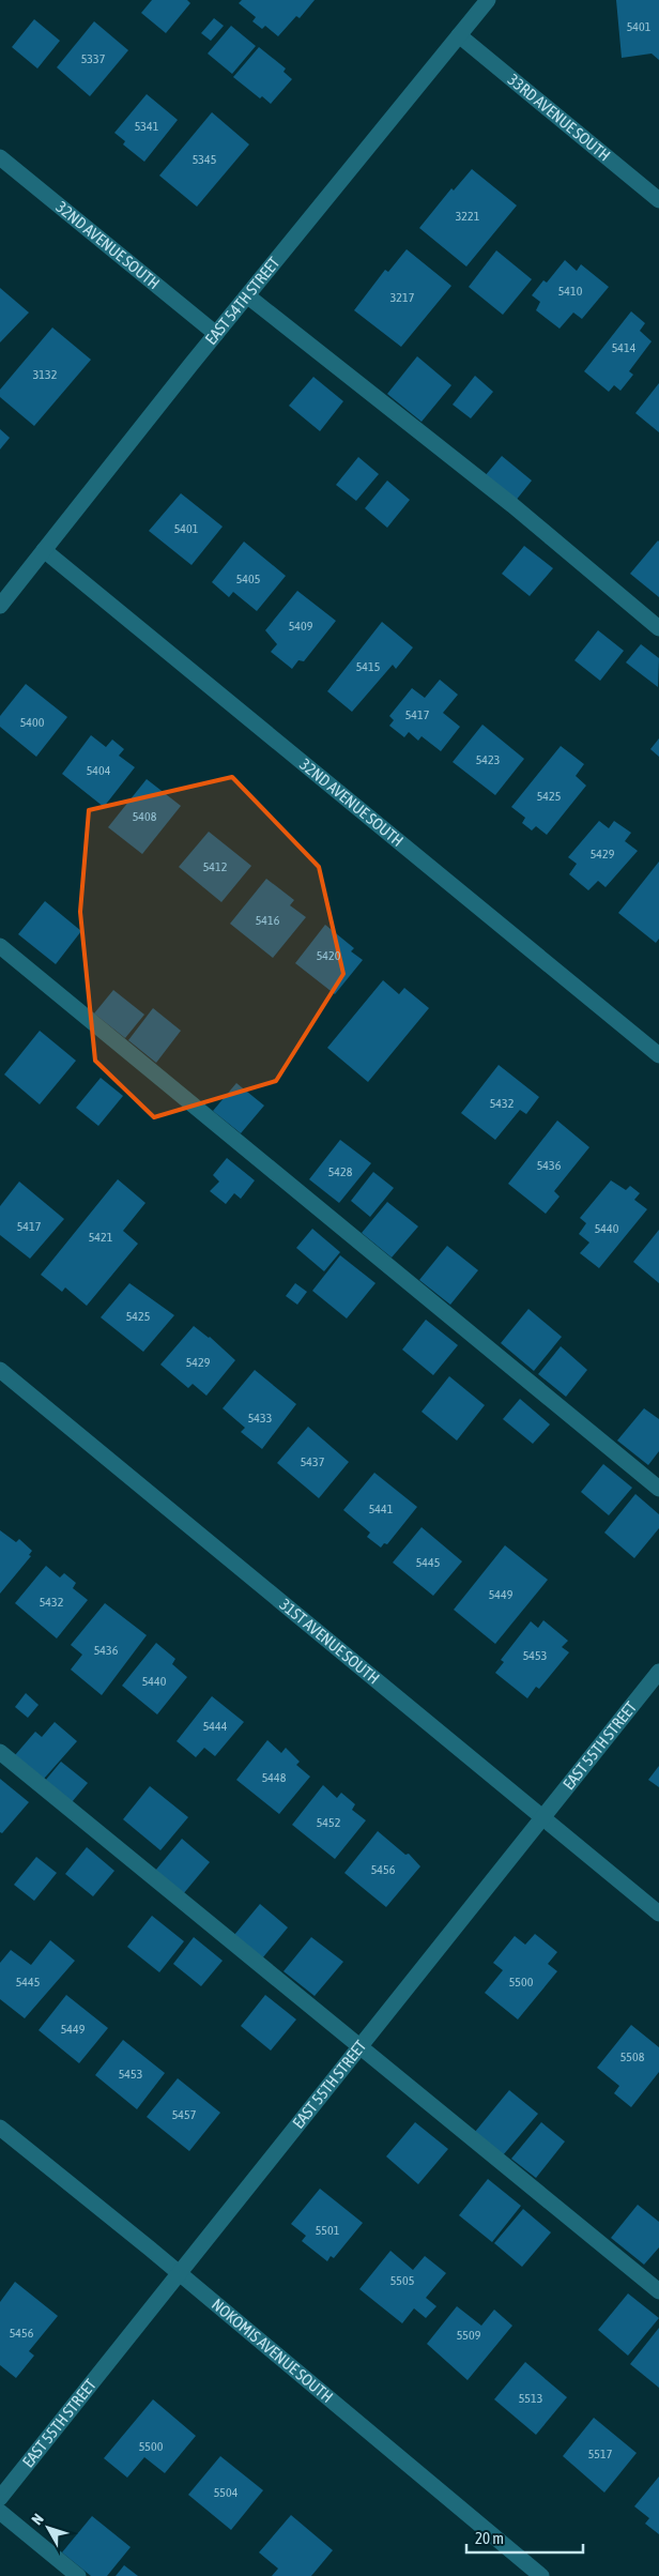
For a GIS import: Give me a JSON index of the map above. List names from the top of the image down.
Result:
{
  "streets": {
    "street": [
      "33RD AVENUE SOUTH",
      "32ND AVENUE SOUTH",
      "EAST 54TH STREET",
      "31ST AVENUE SOUTH",
      "EAST 55TH STREET",
      "NOKOMIS AVENUE SOUTH"
    ]
  },
  "crossings": [
    ["33RD AVENUE SOUTH", "EAST 54TH STREET"],
    ["32ND AVENUE SOUTH", "EAST 54TH STREET"],
    ["31ST AVENUE SOUTH", "EAST 55TH STREET"],
    ["EAST 55TH STREET", "NOKOMIS AVENUE SOUTH"]
  ],
  "house_numbers": [
    "5401",
    "5337",
    "5341",
    "5345",
    "3221",
    "5410",
    "3217",
    "5414",
    "3132",
    "5401",
    "5405",
    "5409",
    "5415",
    "5417",
    "5400",
    "5423",
    "5404",
    "5425",
    "5408",
    "5429",
    "5412",
    "5416",
    "5420",
    "5432",
    "5436",
    "5428",
    "5417",
    "5440",
    "5421",
    "5425",
    "5429",
    "5433",
    "5437",
    "5441",
    "5445",
    "5449",
    "5432",
    "5436",
    "5453",
    "5440",
    "5444",
    "5448",
    "5452",
    "5456",
    "5445",
    "5500",
    "5449",
    "5508",
    "5453",
    "5457",
    "5501",
    "5505",
    "5456",
    "5509",
    "5513",
    "5500",
    "5517",
    "5504"
  ],
  "scale_bar": "20 m",
  "north": "top left"
}
